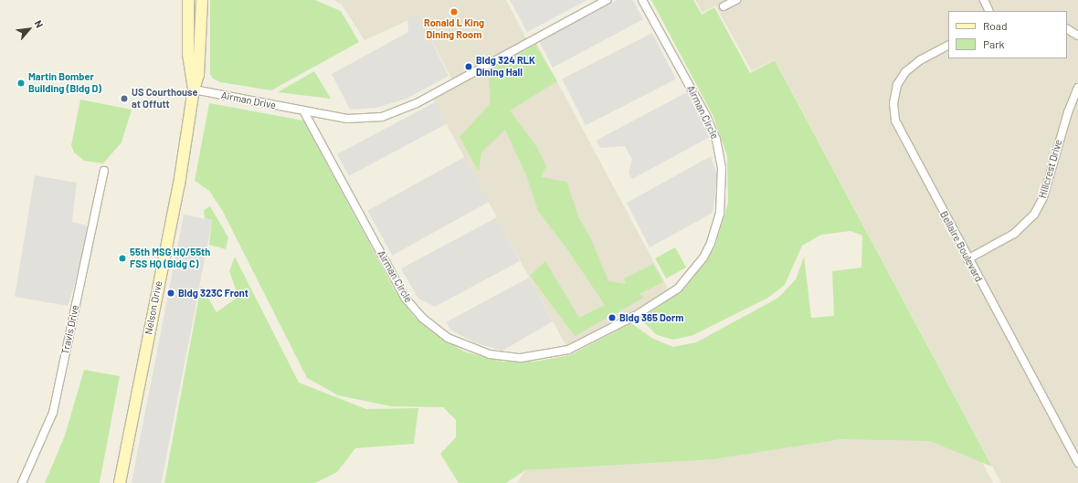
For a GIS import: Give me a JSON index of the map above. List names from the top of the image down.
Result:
{
  "streets": {
    "street": [
      "Airman Drive",
      "Airman Circle",
      "Hillcrest Drive",
      "Bellaire Boulevard",
      "Nelson Drive",
      "Travis Drive"
    ]
  },
  "crossings": [
    ["Airman Drive", "Airman Circle"],
    ["Airman Drive", "Nelson Drive"],
    ["Hillcrest Drive", "Bellaire Boulevard"]
  ],
  "places": [
    "Ronald L King Dining Room",
    "Bldg 324 RLK Dining Hall",
    "Martin Bomber Building (Bldg D)",
    "US Courthouse at Offutt",
    "55th MSG HQ/55th FSS HQ (Bldg C)",
    "Bldg 323C Front",
    "Bldg 365 Dorm"
  ],
  "legend": ["Road", "Park"],
  "north": "top right"
}
